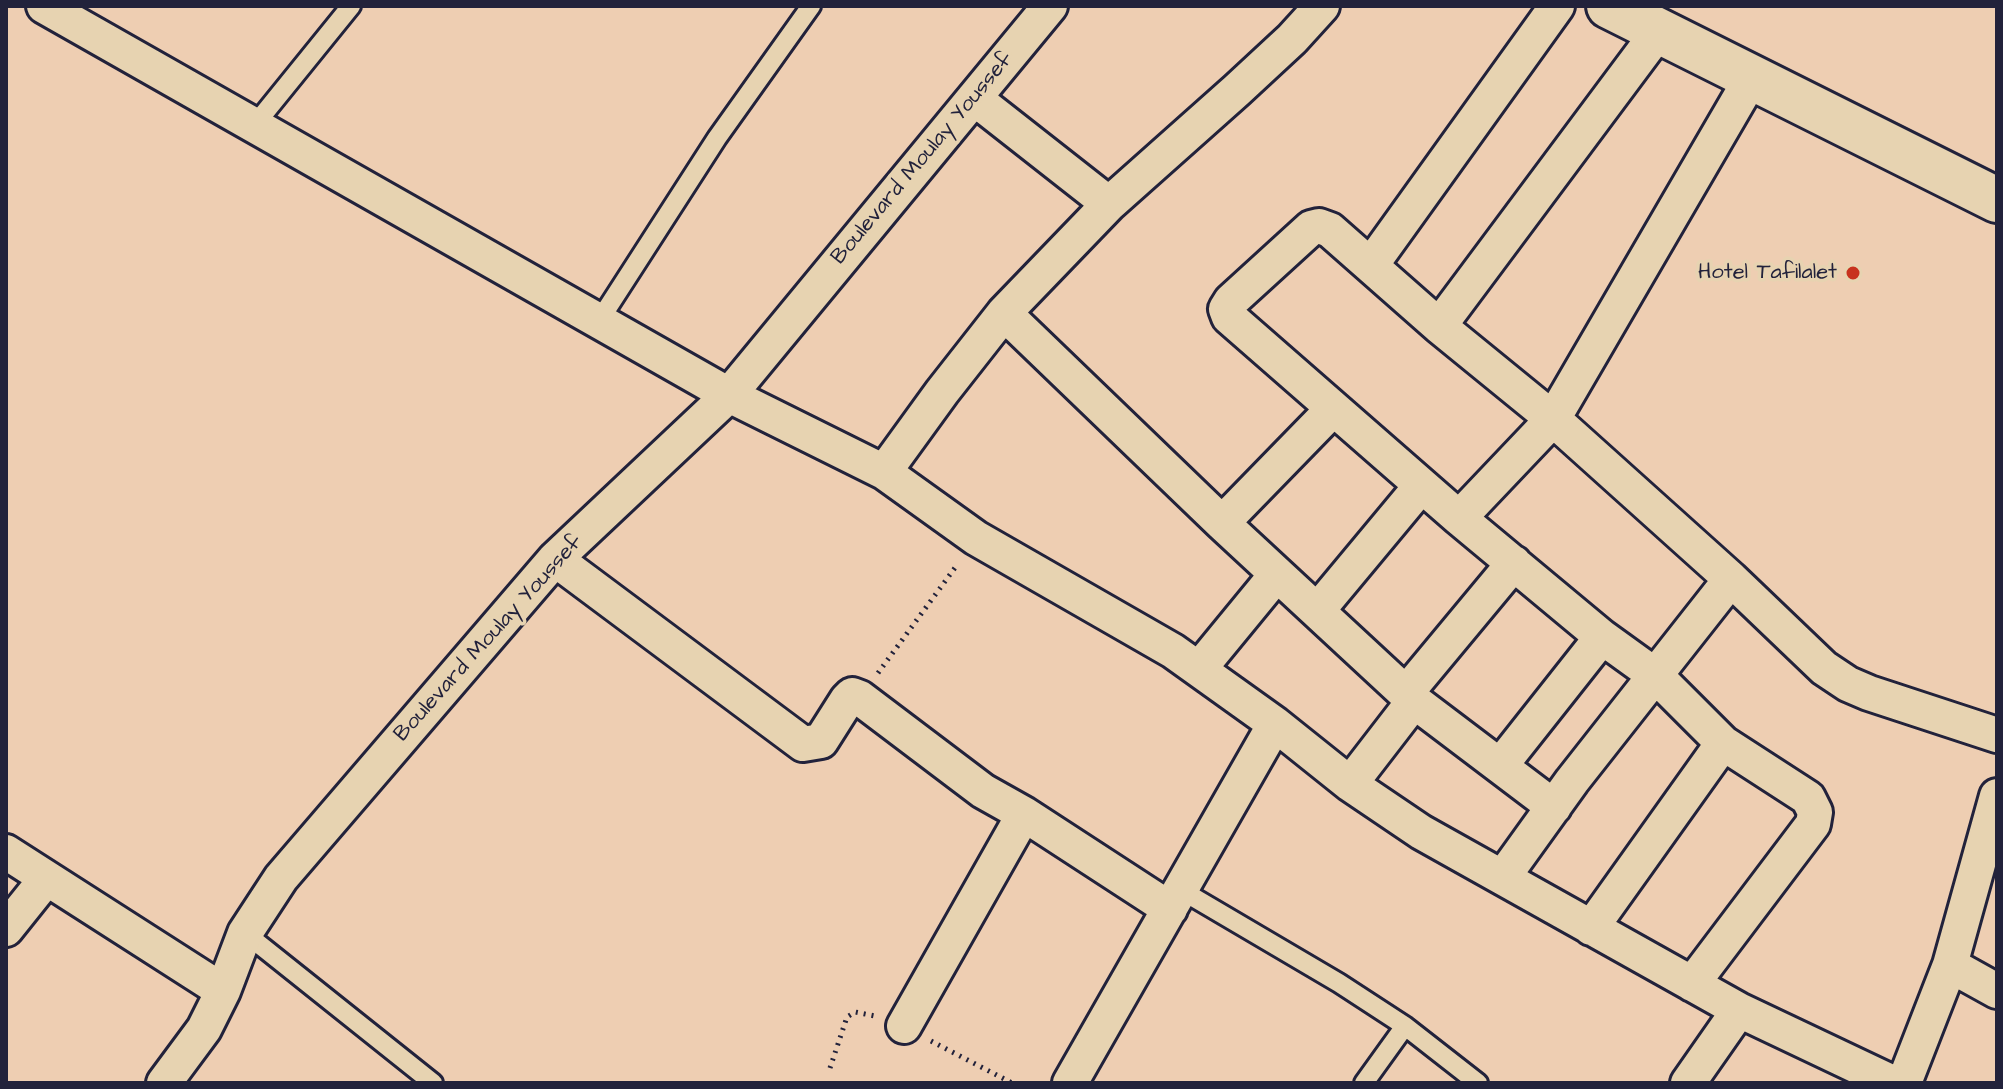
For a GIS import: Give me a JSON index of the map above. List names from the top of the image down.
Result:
{
  "streets": {
    "street": ["Boulevard Moulay Youssef"]
  },
  "places": ["Hotel Tafilalet"]
}
